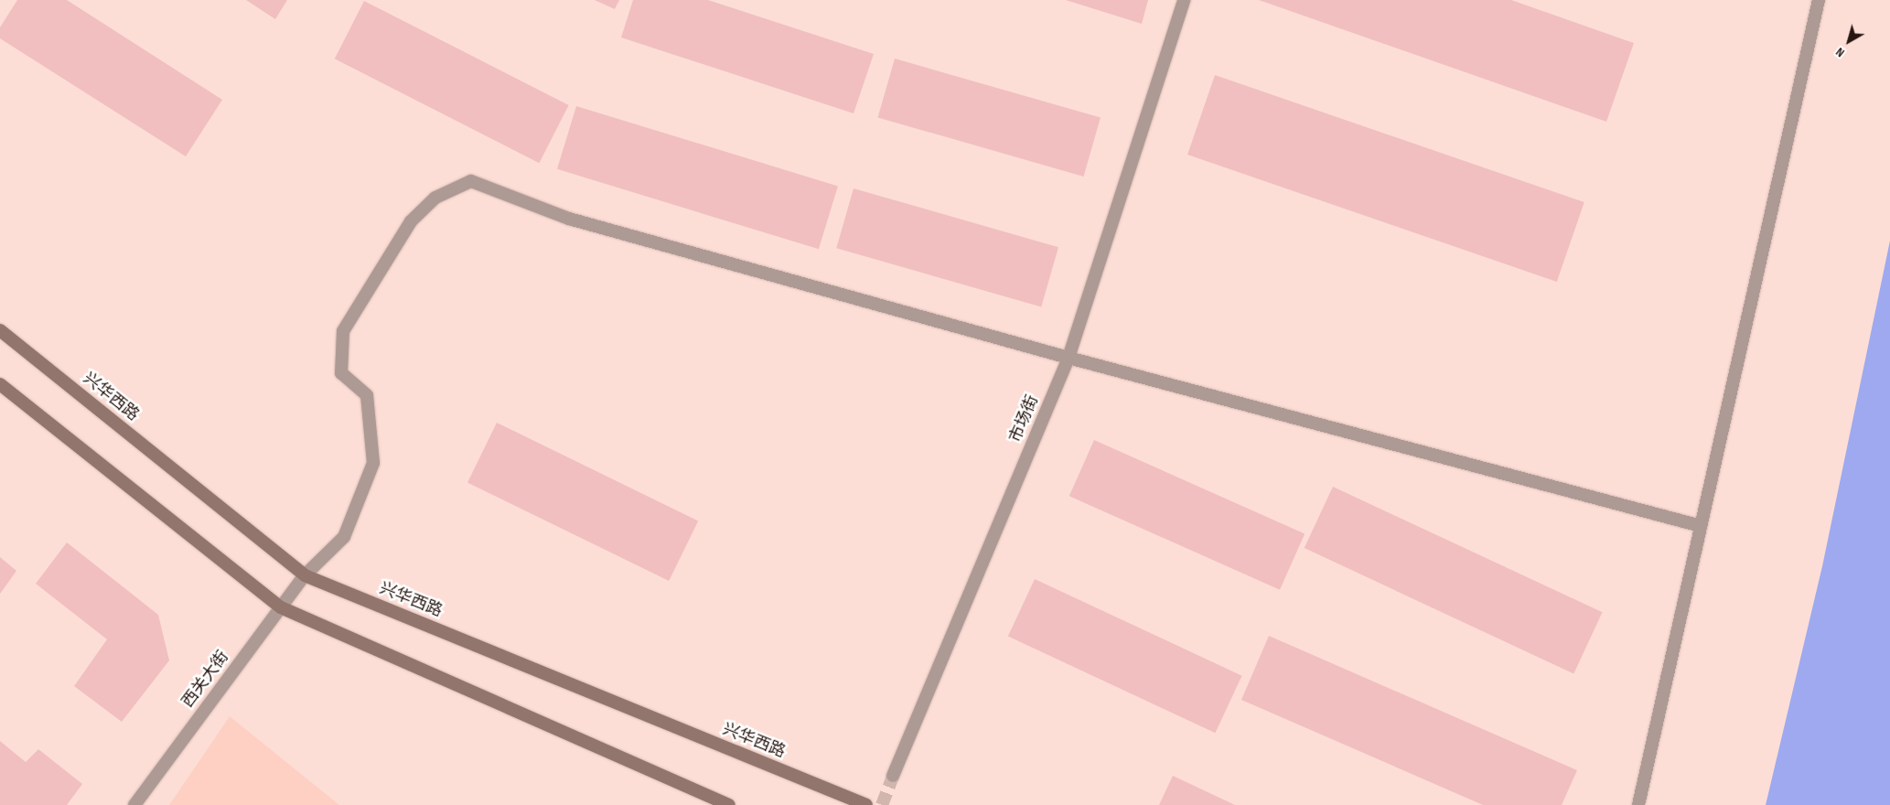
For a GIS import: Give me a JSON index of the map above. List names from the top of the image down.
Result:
{
  "streets": {
    "main road": ["兴华西路"],
    "street": ["市场街", "西关大街"]
  },
  "crossings": [
    ["兴华西路", "西关大街"],
    ["市场街", "西关大街"]
  ],
  "north": "bottom left"
}
